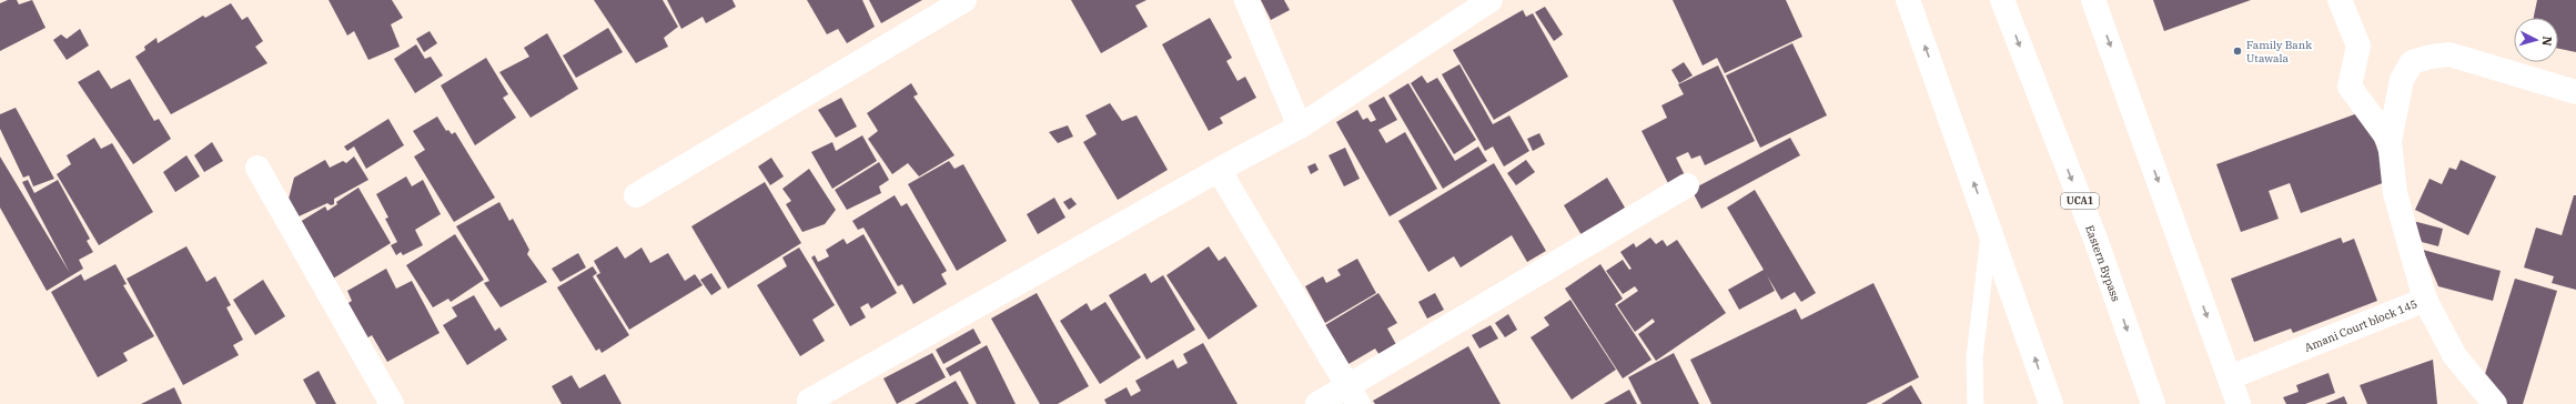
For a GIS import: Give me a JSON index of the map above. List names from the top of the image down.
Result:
{
  "streets": {
    "street": ["UCA1", "Eastern Bypass", "Amani Court block 145"]
  },
  "places": ["Family Bank Utawala"],
  "north": "right"
}
